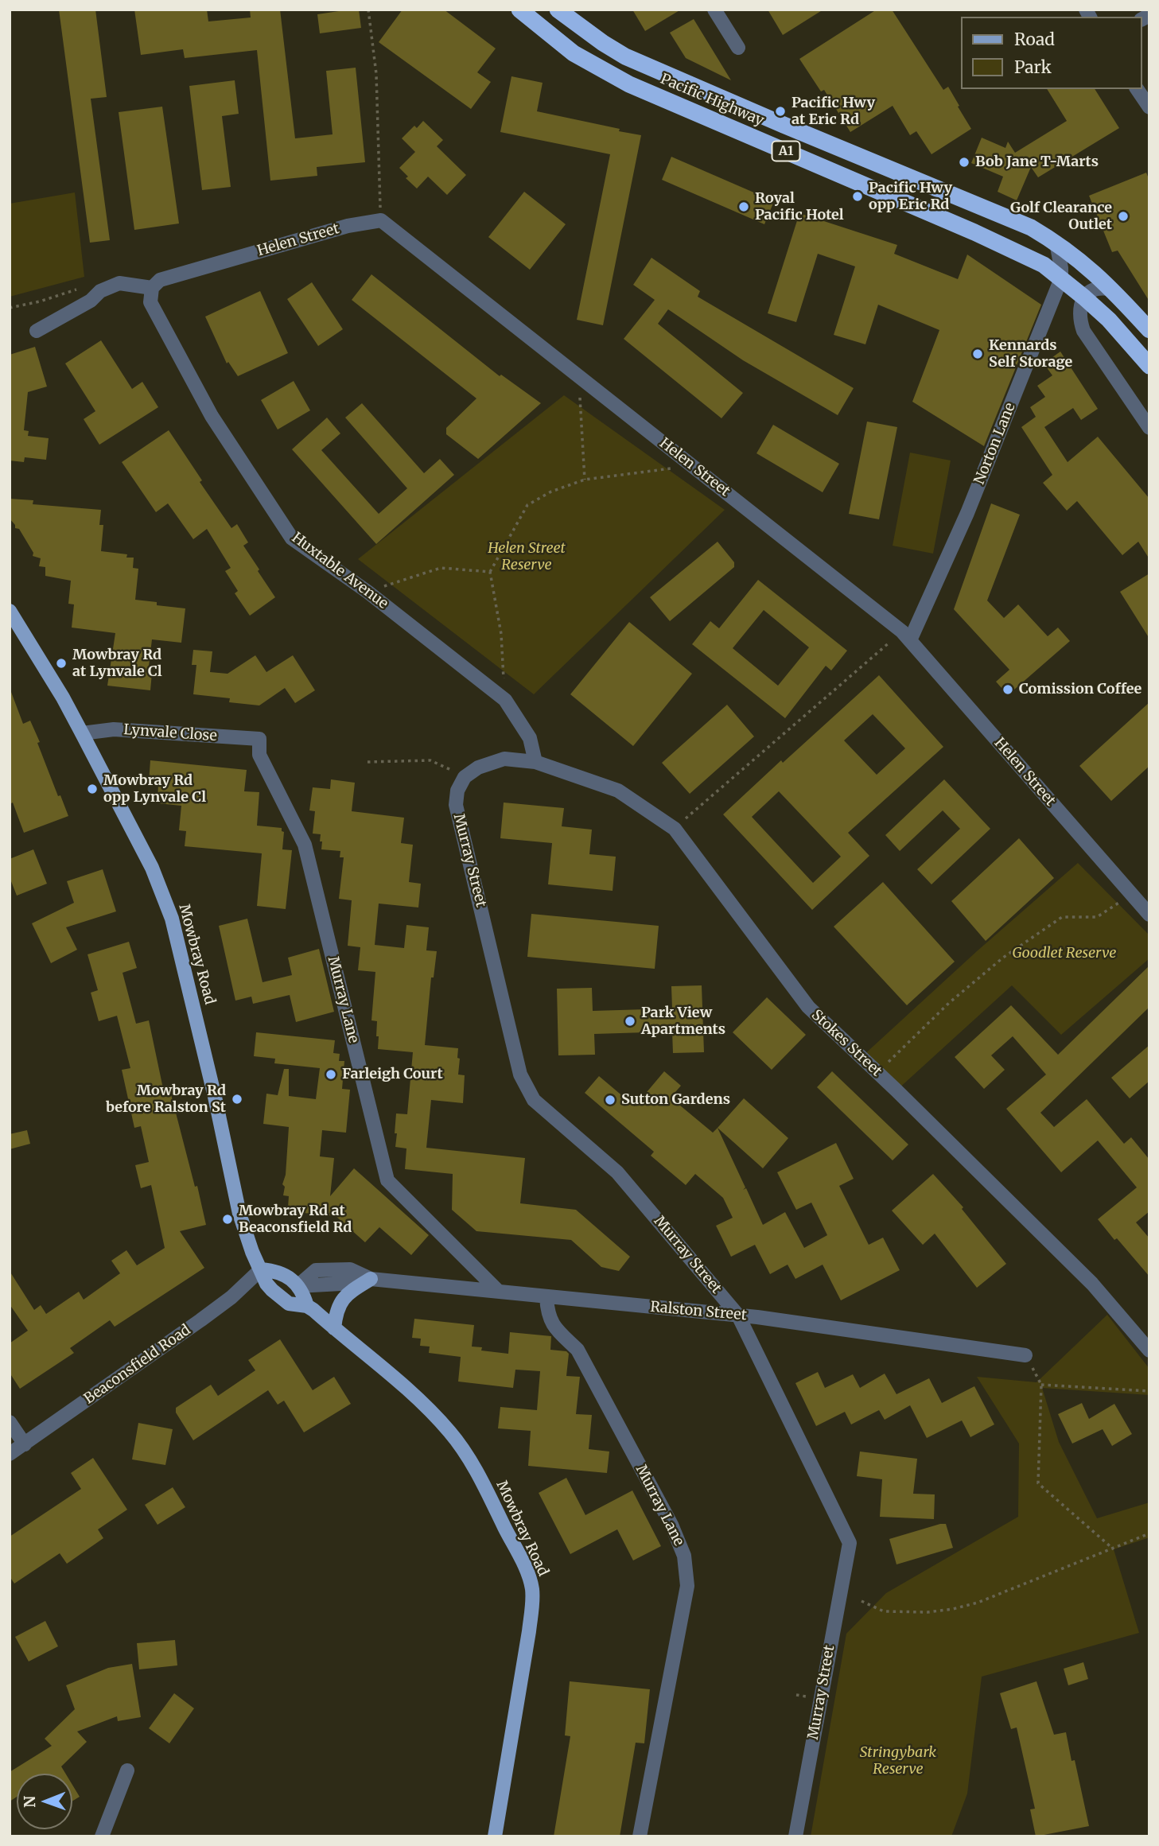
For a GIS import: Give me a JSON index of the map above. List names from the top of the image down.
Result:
{
  "streets": {
    "highway": ["Pacific Highway", "A1"],
    "main road": ["Mowbray Road"],
    "street": [
      "Helen Street",
      "Norton Lane",
      "Huxtable Avenue",
      "Lynvale Close",
      "Murray Street",
      "Murray Lane",
      "Stokes Street",
      "Ralston Street",
      "Beaconsfield Road"
    ]
  },
  "crossings": [
    ["Pacific Highway", "Norton Lane"],
    ["Helen Street", "Norton Lane"],
    ["Helen Street", "Huxtable Avenue"],
    ["Huxtable Avenue", "Stokes Street"],
    ["Lynvale Close", "Mowbray Road"],
    ["Lynvale Close", "Murray Lane"],
    ["Murray Street", "Ralston Street"],
    ["Mowbray Road", "Ralston Street"],
    ["Mowbray Road", "Beaconsfield Road"],
    ["Murray Lane", "Ralston Street"]
  ],
  "parks": ["Helen Street Reserve", "Goodlet Reserve", "Stringybark Reserve"],
  "places": [
    "Pacific Hwy at Eric Rd",
    "Bob Jane T-Marts",
    "Pacific Hwy opp Eric Rd",
    "Royal Pacific Hotel",
    "Golf Clearance Outlet",
    "Kennards Self Storage",
    "Mowbray Rd at Lynvale Cl",
    "Comission Coffee",
    "Mowbray Rd opp Lynvale Cl",
    "Park View Apartments",
    "Farleigh Court",
    "Mowbray Rd before Ralston St",
    "Sutton Gardens",
    "Mowbray Rd at Beaconsfield Rd"
  ],
  "legend": ["Road", "Park"],
  "north": "left"
}
